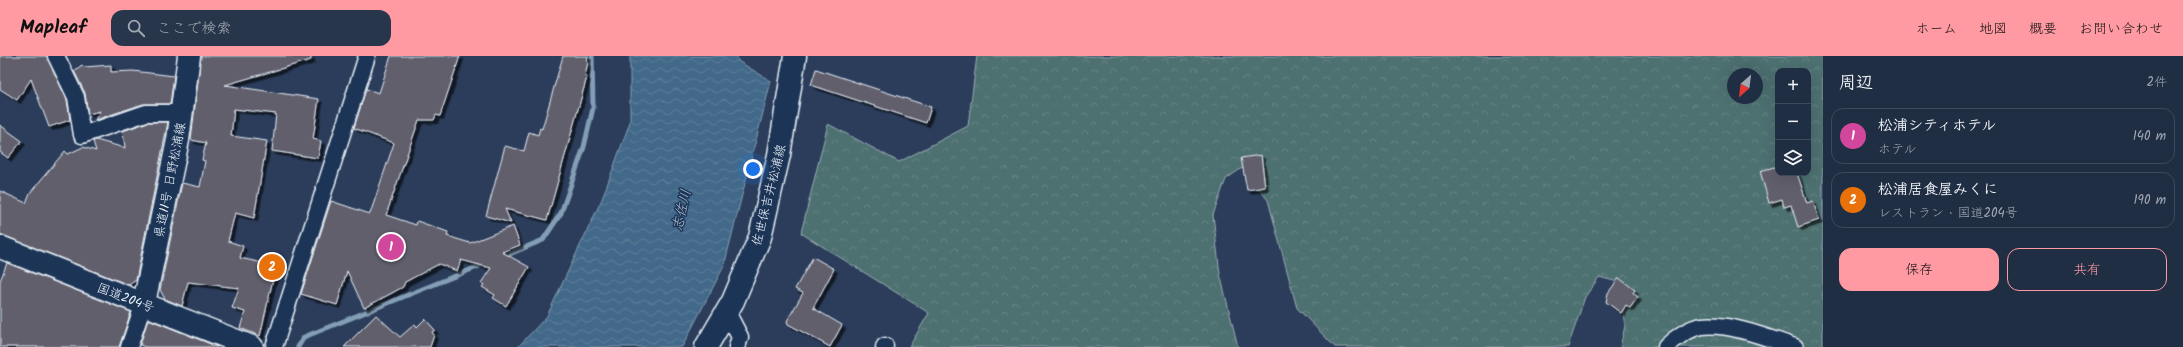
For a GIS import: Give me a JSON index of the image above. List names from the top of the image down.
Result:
{
  "streets": {
    "main road": ["県道11号 日野松浦線", "佐世保吉井松浦線", "国道204号"]
  },
  "crossings": [
    ["県道11号 日野松浦線", "国道204号"]
  ],
  "water": ["志佐川"],
  "north": "bottom left",
  "page": {
    "header": "Mapleaf",
    "search": "ここで検索",
    "nav": [
      "ホーム",
      "地図",
      "概要",
      "お問い合わせ"
    ],
    "heading": ["周辺", "2件"],
    "map_buttons": ["+", "−"],
    "list": [
      {
        "mark": "1",
        "name": "松浦シティホテル",
        "note": "ホテル",
        "value": "140 m"
      },
      {
        "mark": "2",
        "name": "松浦居食屋みくに",
        "note": "レストラン · 国道204号",
        "value": "190 m"
      }
    ],
    "pins": ["1", "2"],
    "buttons": ["保存", "共有"]
  }
}
